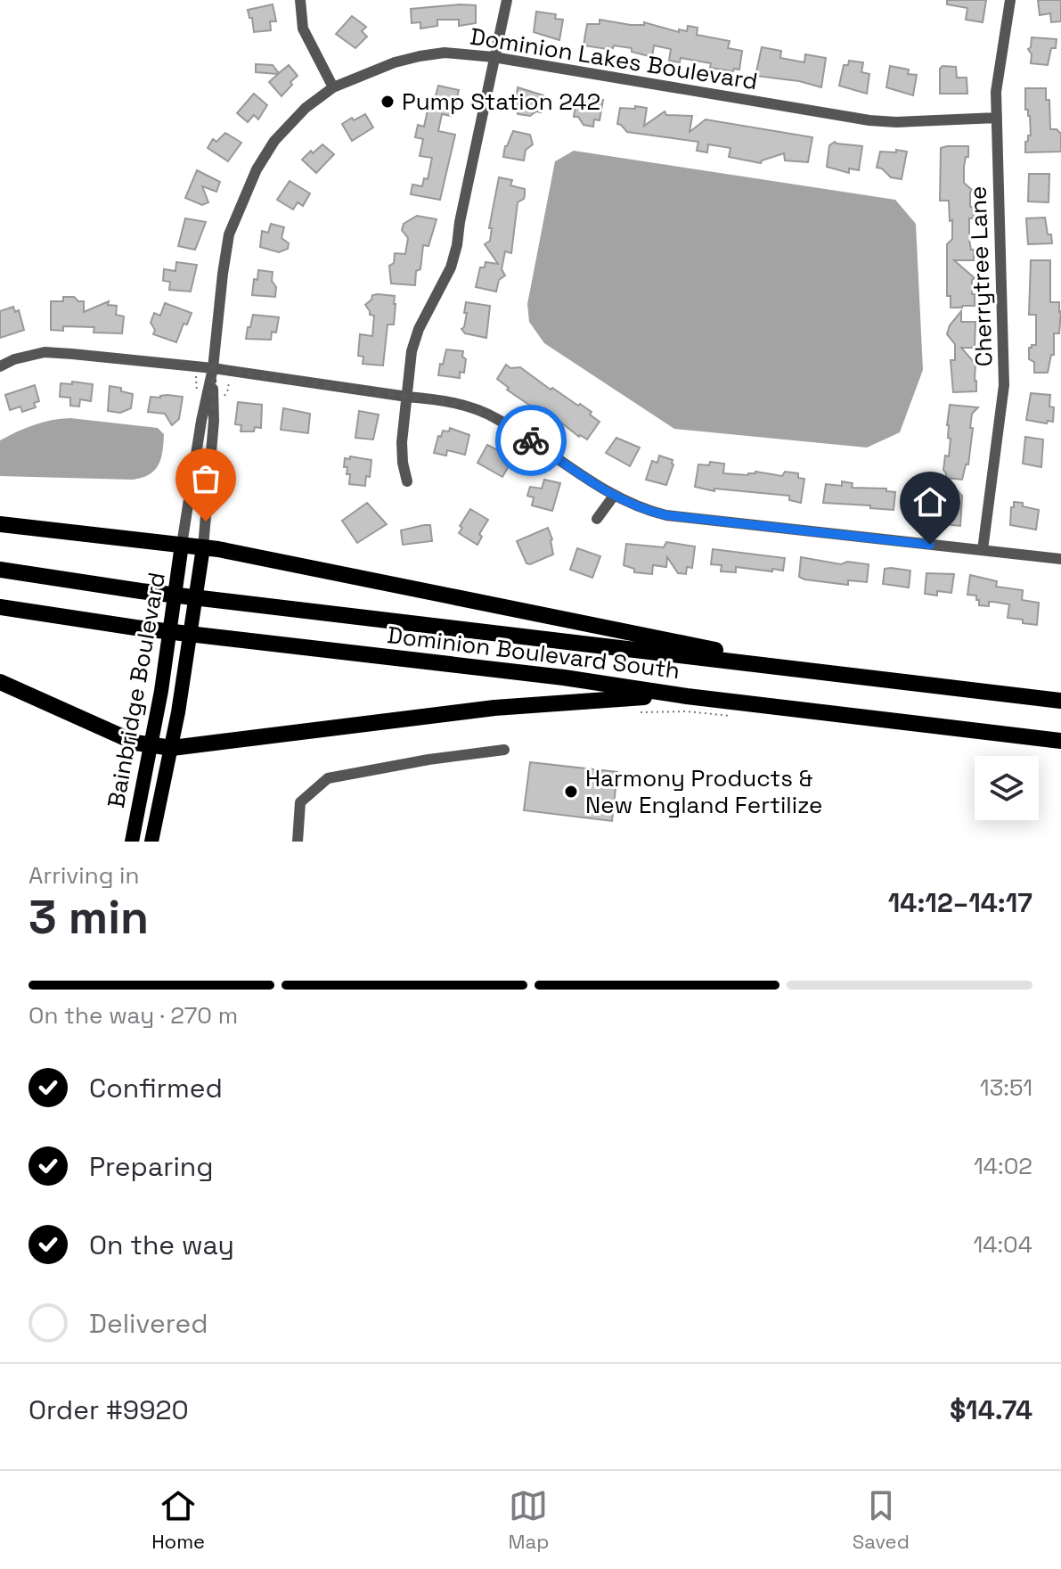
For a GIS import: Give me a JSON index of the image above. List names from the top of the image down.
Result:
{
  "streets": {
    "highway": ["Dominion Boulevard South"],
    "main road": ["Bainbridge Boulevard"],
    "street": ["Dominion Lakes Boulevard", "Cherrytree Lane"]
  },
  "crossings": [
    ["Dominion Lakes Boulevard", "Cherrytree Lane"],
    ["Dominion Lakes Boulevard", "Bainbridge Boulevard"]
  ],
  "places": ["Pump Station 242", "Harmony Products & New England Fertilize"],
  "page": {
    "heading": ["3 min", "Arriving in", "14:12–14:17"],
    "panel": ["Order #9920", "$14.74"],
    "bar": "On the way · 270 m",
    "list": [
      ["Confirmed", "13:51"],
      ["Preparing", "14:02"],
      ["On the way", "14:04"],
      "Delivered"
    ],
    "tabs": ["Home", "Map", "Saved"]
  }
}
